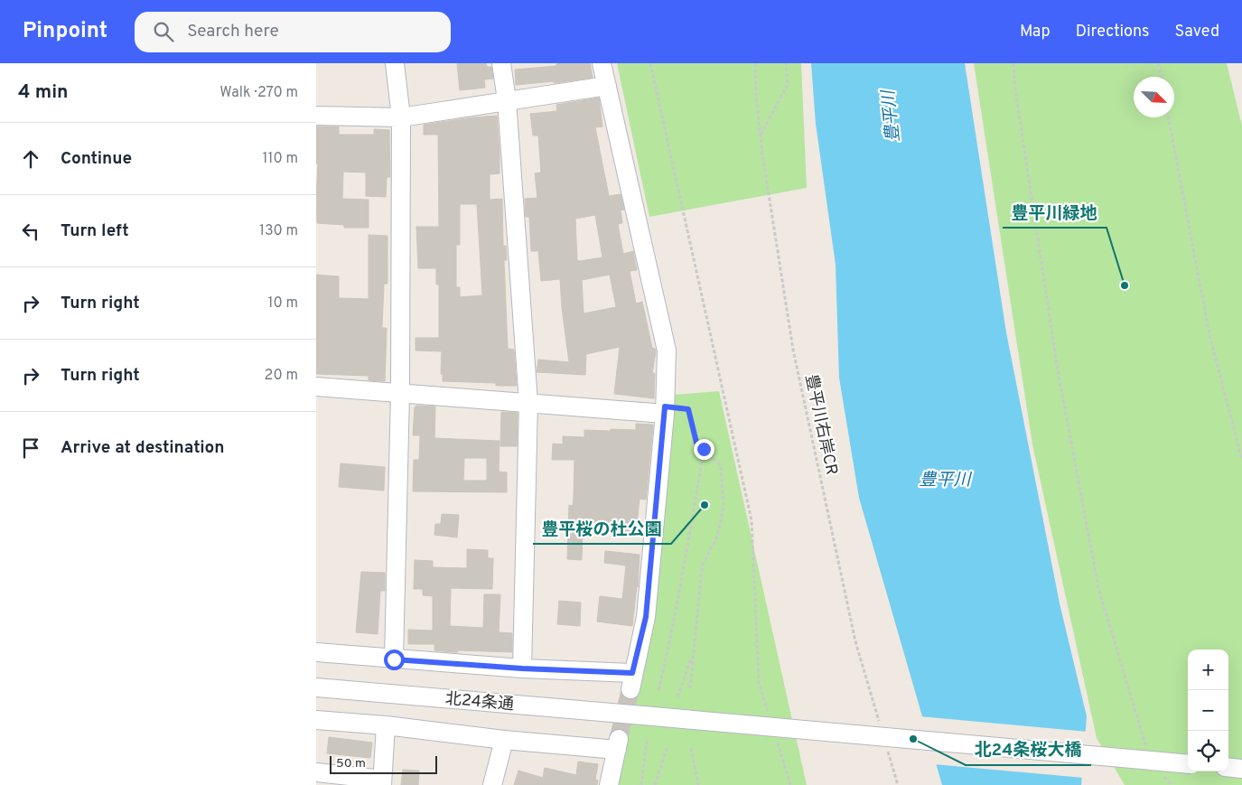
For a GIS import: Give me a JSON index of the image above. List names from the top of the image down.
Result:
{
  "streets": {
    "street": ["北24条通"],
    "path": ["豊平川右岸CR"]
  },
  "water": ["豊平川"],
  "places": ["豊平川緑地", "豊平桜の杜公園", "北24条桜大橋"],
  "scale_bar": "50 m",
  "north": "bottom right",
  "page": {
    "header": "Pinpoint",
    "search": "Search here",
    "nav": ["Map", "Directions", "Saved"],
    "heading": ["4 min", "Walk · 270 m"],
    "list": [
      ["Continue", "110 m"],
      ["Turn left", "130 m"],
      ["Turn right", "10 m"],
      ["Turn right", "20 m"],
      "Arrive at destination"
    ],
    "map_buttons": ["+", "−"],
    "scale": "50 m"
  }
}
